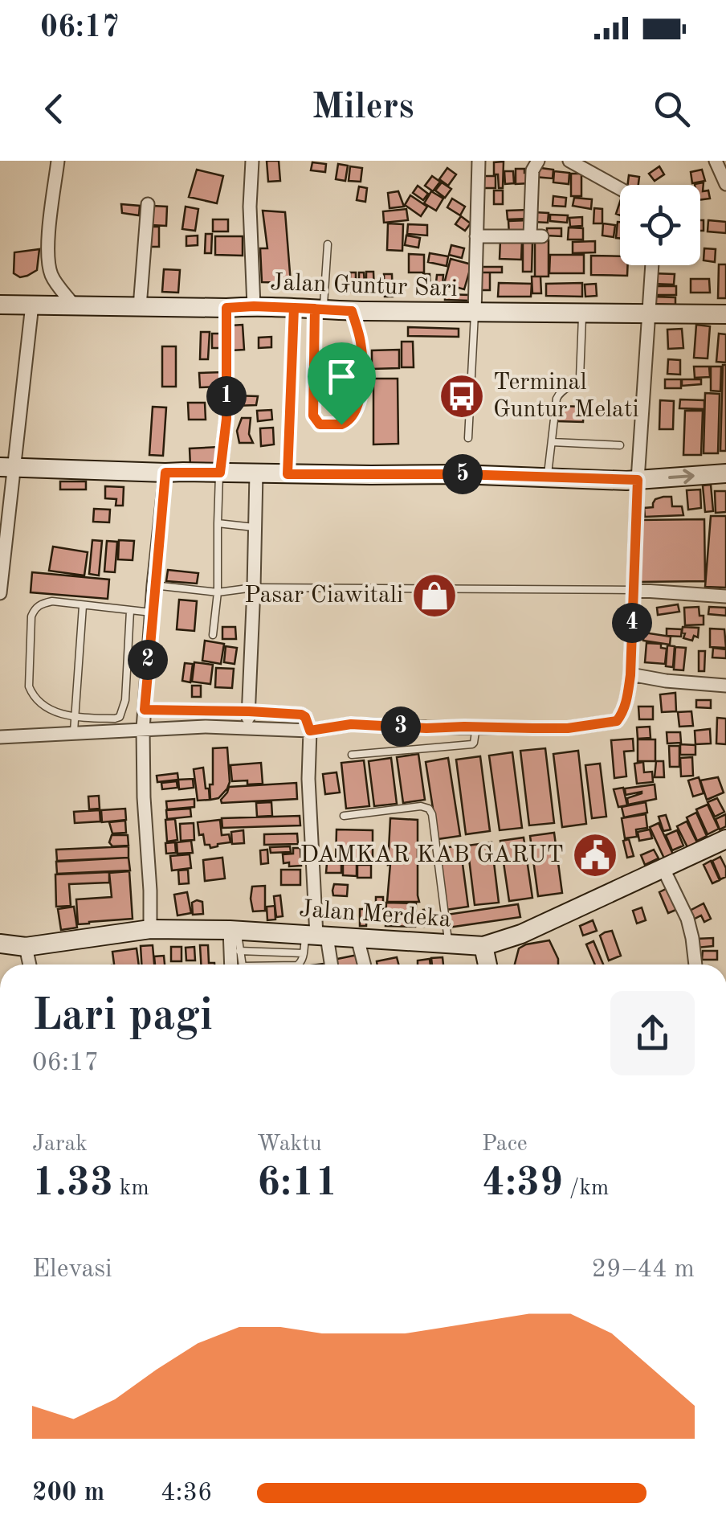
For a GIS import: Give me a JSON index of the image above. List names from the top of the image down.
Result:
{
  "streets": {
    "street": ["Jalan Guntur Sari", "Jalan Merdeka"]
  },
  "places": {
    "bus stop": ["Terminal Guntur Melati"],
    "shop": ["Pasar Ciawitali"],
    "public building": ["DAMKAR KAB GARUT"]
  },
  "page": {
    "status": "06:17",
    "header": "Milers",
    "pins": [
      "1",
      "5",
      "4",
      "2",
      "3"
    ],
    "heading": ["Lari pagi", "06:17"],
    "stats": [
      ["Jarak", "1.33 km"],
      ["Waktu", "6:11"],
      ["Pace", "4:39 /km"]
    ],
    "chart": ["Elevasi", "29–44 m"],
    "list": [
      {
        "name": "200 m",
        "note": "4:36"
      }
    ]
  }
}
